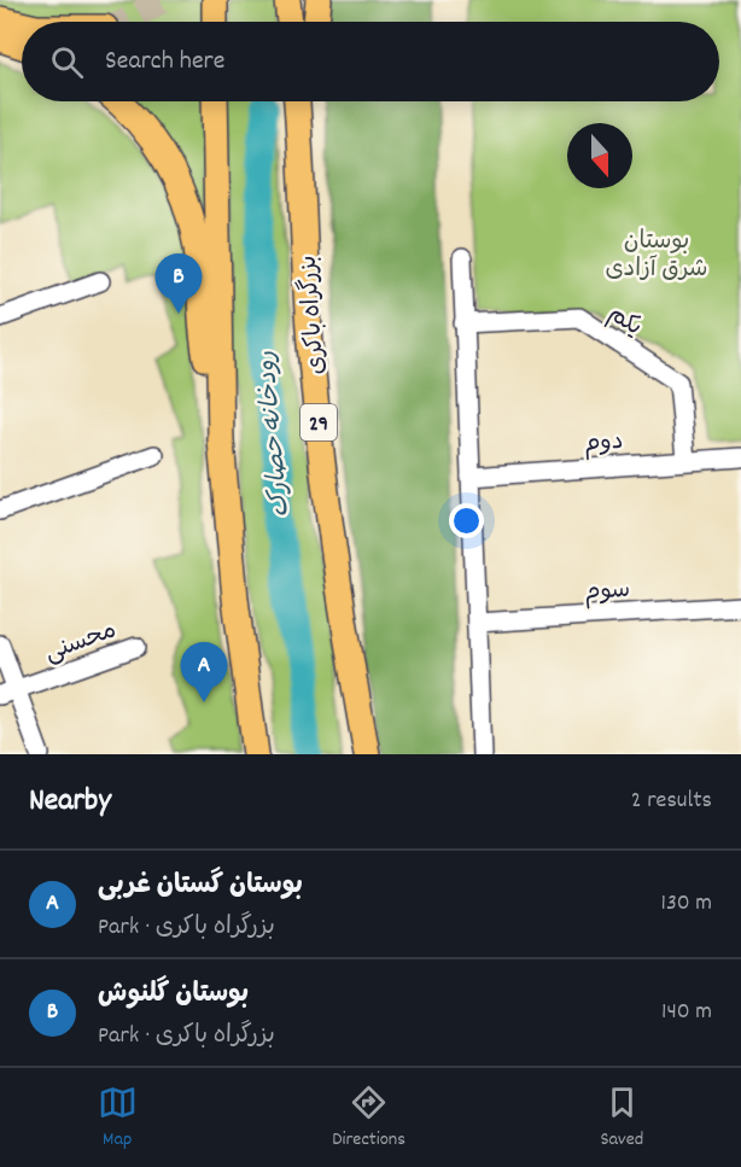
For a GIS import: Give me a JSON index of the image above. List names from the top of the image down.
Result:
{
  "streets": {
    "highway": ["بزرگراه باکری", "29"],
    "street": [
      "یکم",
      "دوم",
      "سوم",
      "محسنی"
    ]
  },
  "crossings": [
    ["یکم", "دوم"]
  ],
  "water": ["رودخانه حصارک"],
  "parks": ["بوستان شرق آزادی"],
  "north": "bottom",
  "page": {
    "search": "Search here",
    "pins": ["B", "A"],
    "heading": ["Nearby", "2 results"],
    "list": [
      {
        "mark": "A",
        "name": "بوستان گستان غربی",
        "note": "Park · بزرگراه باکری",
        "value": "130 m"
      },
      {
        "mark": "B",
        "name": "بوستان گلنوش",
        "note": "Park · بزرگراه باکری",
        "value": "140 m"
      }
    ],
    "nav": ["Map", "Directions", "Saved"]
  }
}
